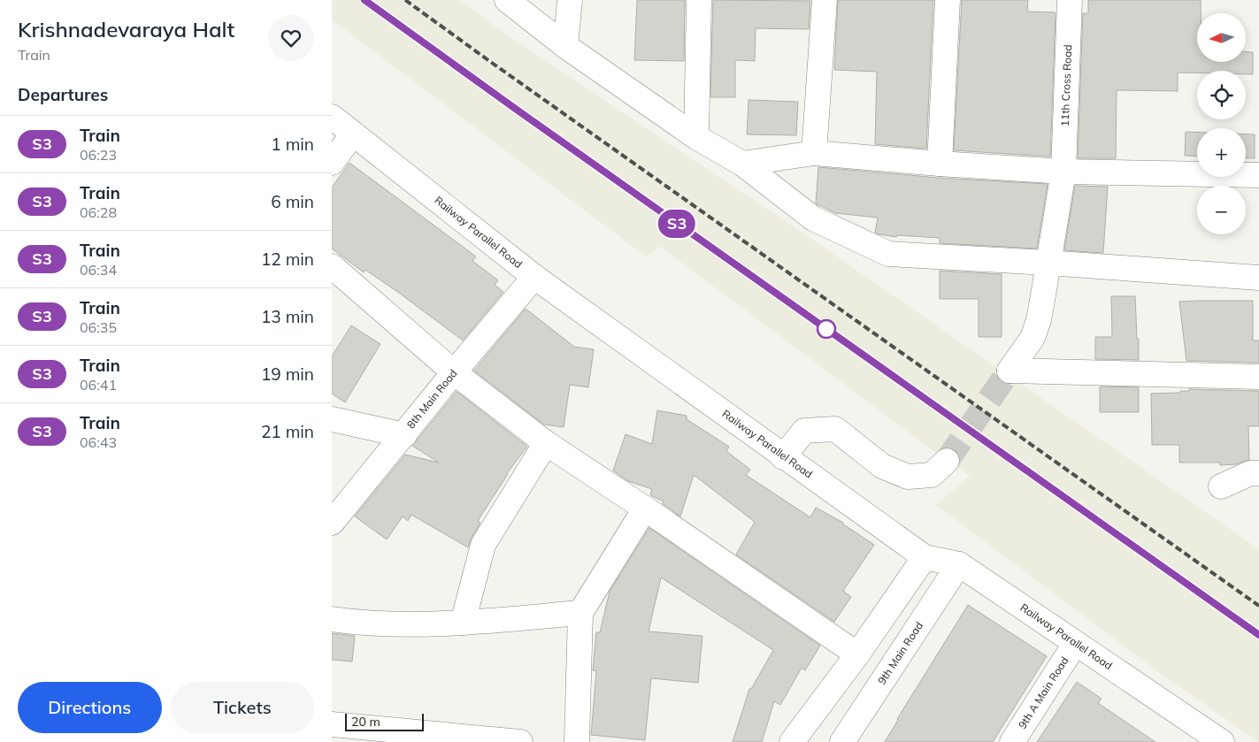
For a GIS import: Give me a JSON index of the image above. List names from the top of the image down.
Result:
{
  "streets": {
    "street": [
      "11th Cross Road",
      "Railway Parallel Road",
      "8th Main Road",
      "9th Main Road",
      "9th A Main Road"
    ]
  },
  "crossings": [
    ["Railway Parallel Road", "8th Main Road"],
    ["Railway Parallel Road", "9th Main Road"],
    ["Railway Parallel Road", "9th A Main Road"]
  ],
  "scale_bar": "20 m",
  "north": "left",
  "page": {
    "heading": [
      ["Krishnadevaraya Halt", "Train"],
      "Departures"
    ],
    "on_map": "S3",
    "map_buttons": ["+", "−"],
    "list": [
      {
        "mark": "S3",
        "name": "Train",
        "note": "06:23",
        "value": "1 min"
      },
      {
        "mark": "S3",
        "name": "Train",
        "note": "06:28",
        "value": "6 min"
      },
      {
        "mark": "S3",
        "name": "Train",
        "note": "06:34",
        "value": "12 min"
      },
      {
        "mark": "S3",
        "name": "Train",
        "note": "06:35",
        "value": "13 min"
      },
      {
        "mark": "S3",
        "name": "Train",
        "note": "06:41",
        "value": "19 min"
      },
      {
        "mark": "S3",
        "name": "Train",
        "note": "06:43",
        "value": "21 min"
      }
    ],
    "buttons": ["Directions", "Tickets"],
    "scale": "20 m"
  }
}
